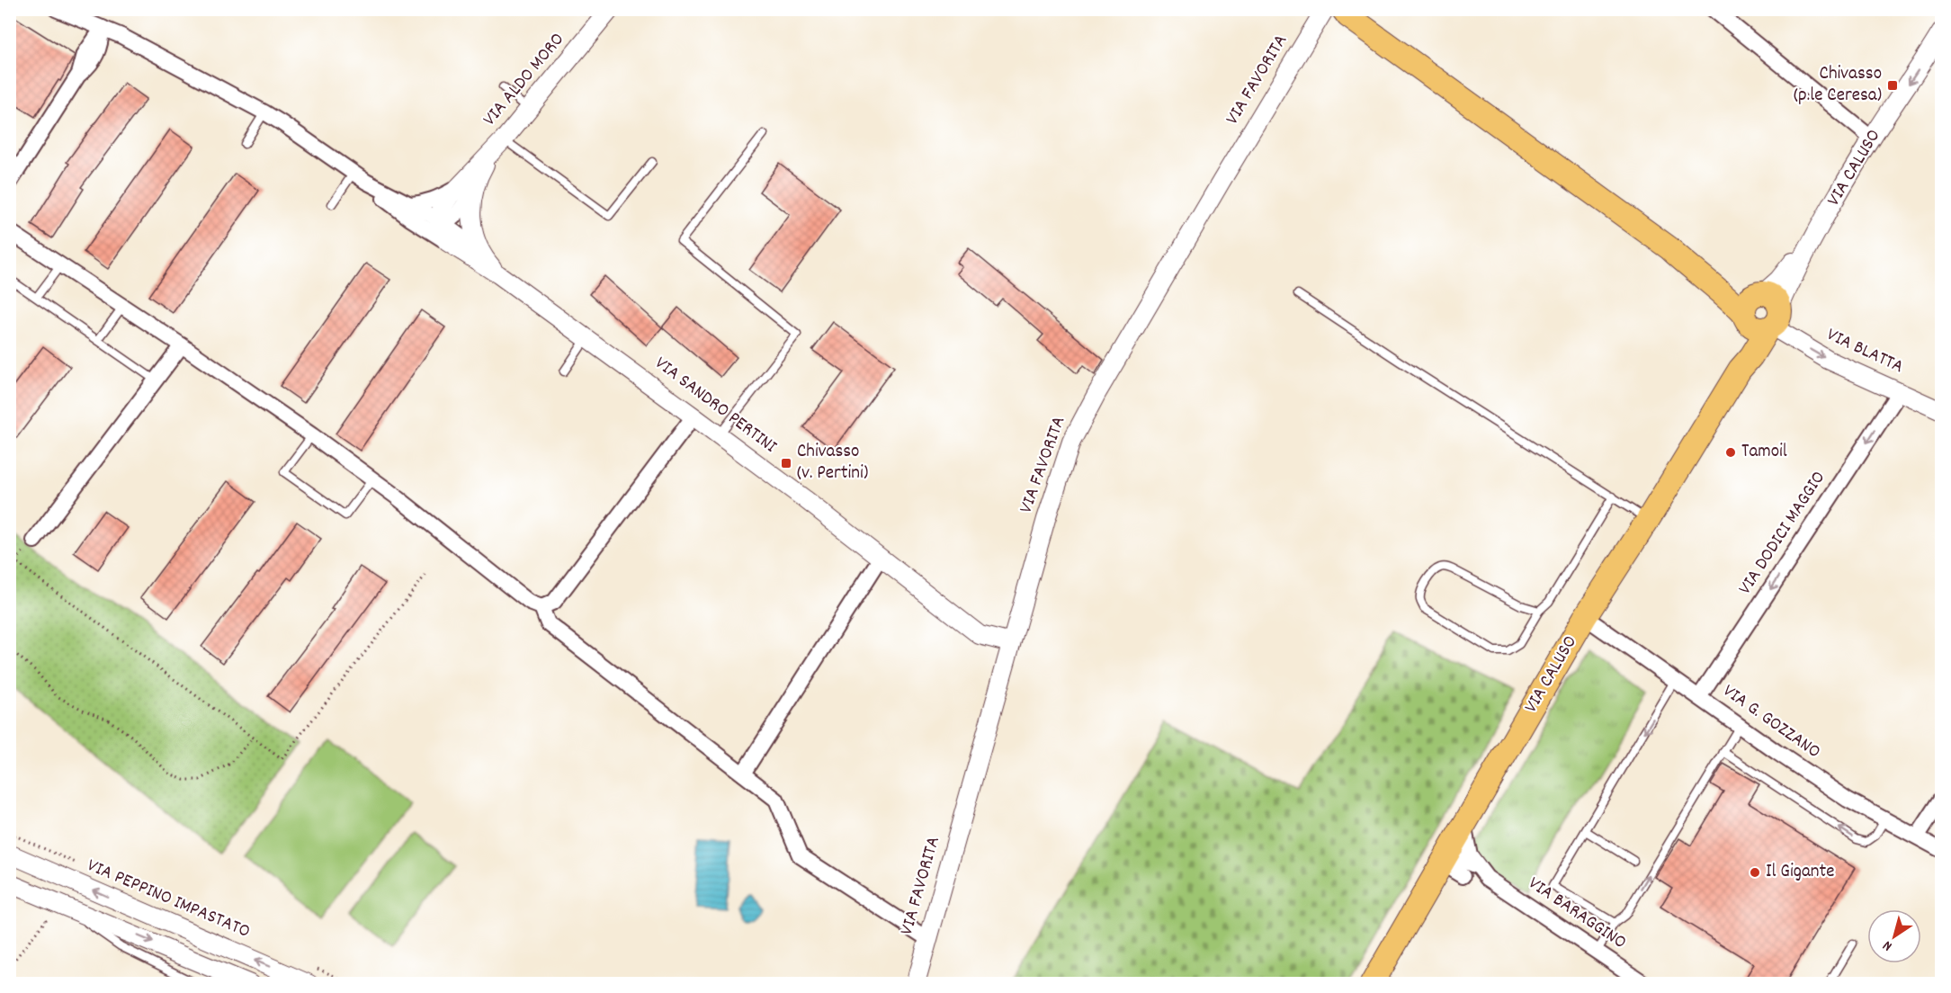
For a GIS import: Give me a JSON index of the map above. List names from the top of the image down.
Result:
{
  "streets": {
    "main road": ["VIA CALUSO"],
    "street": [
      "VIA ALDO MORO",
      "VIA FAVORITA",
      "VIA BLATTA",
      "VIA SANDRO PERTINI",
      "VIA DODICI MAGGIO",
      "VIA G. GOZZANO",
      "VIA PEPPINO IMPASTATO",
      "VIA BARAGGINO"
    ]
  },
  "crossings": [
    ["VIA FAVORITA", "VIA SANDRO PERTINI"],
    ["VIA CALUSO", "VIA BLATTA"],
    ["VIA CALUSO", "VIA G. GOZZANO"],
    ["VIA CALUSO", "VIA BARAGGINO"],
    ["VIA BLATTA", "VIA DODICI MAGGIO"],
    ["VIA DODICI MAGGIO", "VIA G. GOZZANO"]
  ],
  "one_way": ["VIA BLATTA", "VIA DODICI MAGGIO"],
  "places": {
    "transit": ["Chivasso (p.le Ceresa)", "Chivasso (v. Pertini)"],
    "other": ["Tamoil", "Il Gigante"]
  },
  "north": "bottom left"
}
